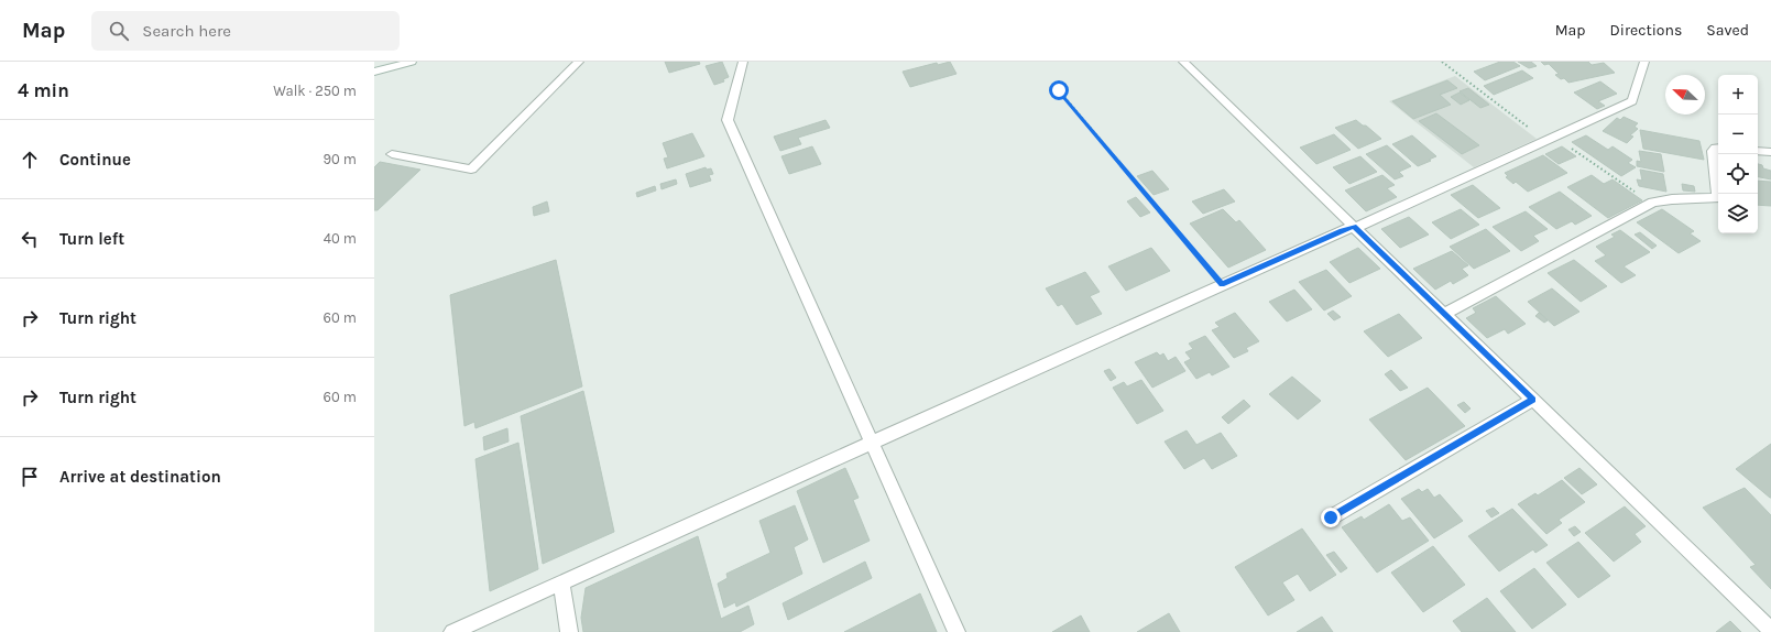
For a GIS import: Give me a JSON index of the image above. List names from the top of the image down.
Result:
{
  "north": "top left",
  "page": {
    "header": "Map",
    "search": "Search here",
    "nav": ["Map", "Directions", "Saved"],
    "heading": ["4 min", "Walk · 250 m"],
    "map_buttons": ["+", "−"],
    "list": [
      ["Continue", "90 m"],
      ["Turn left", "40 m"],
      ["Turn right", "60 m"],
      ["Turn right", "60 m"],
      "Arrive at destination"
    ]
  }
}
